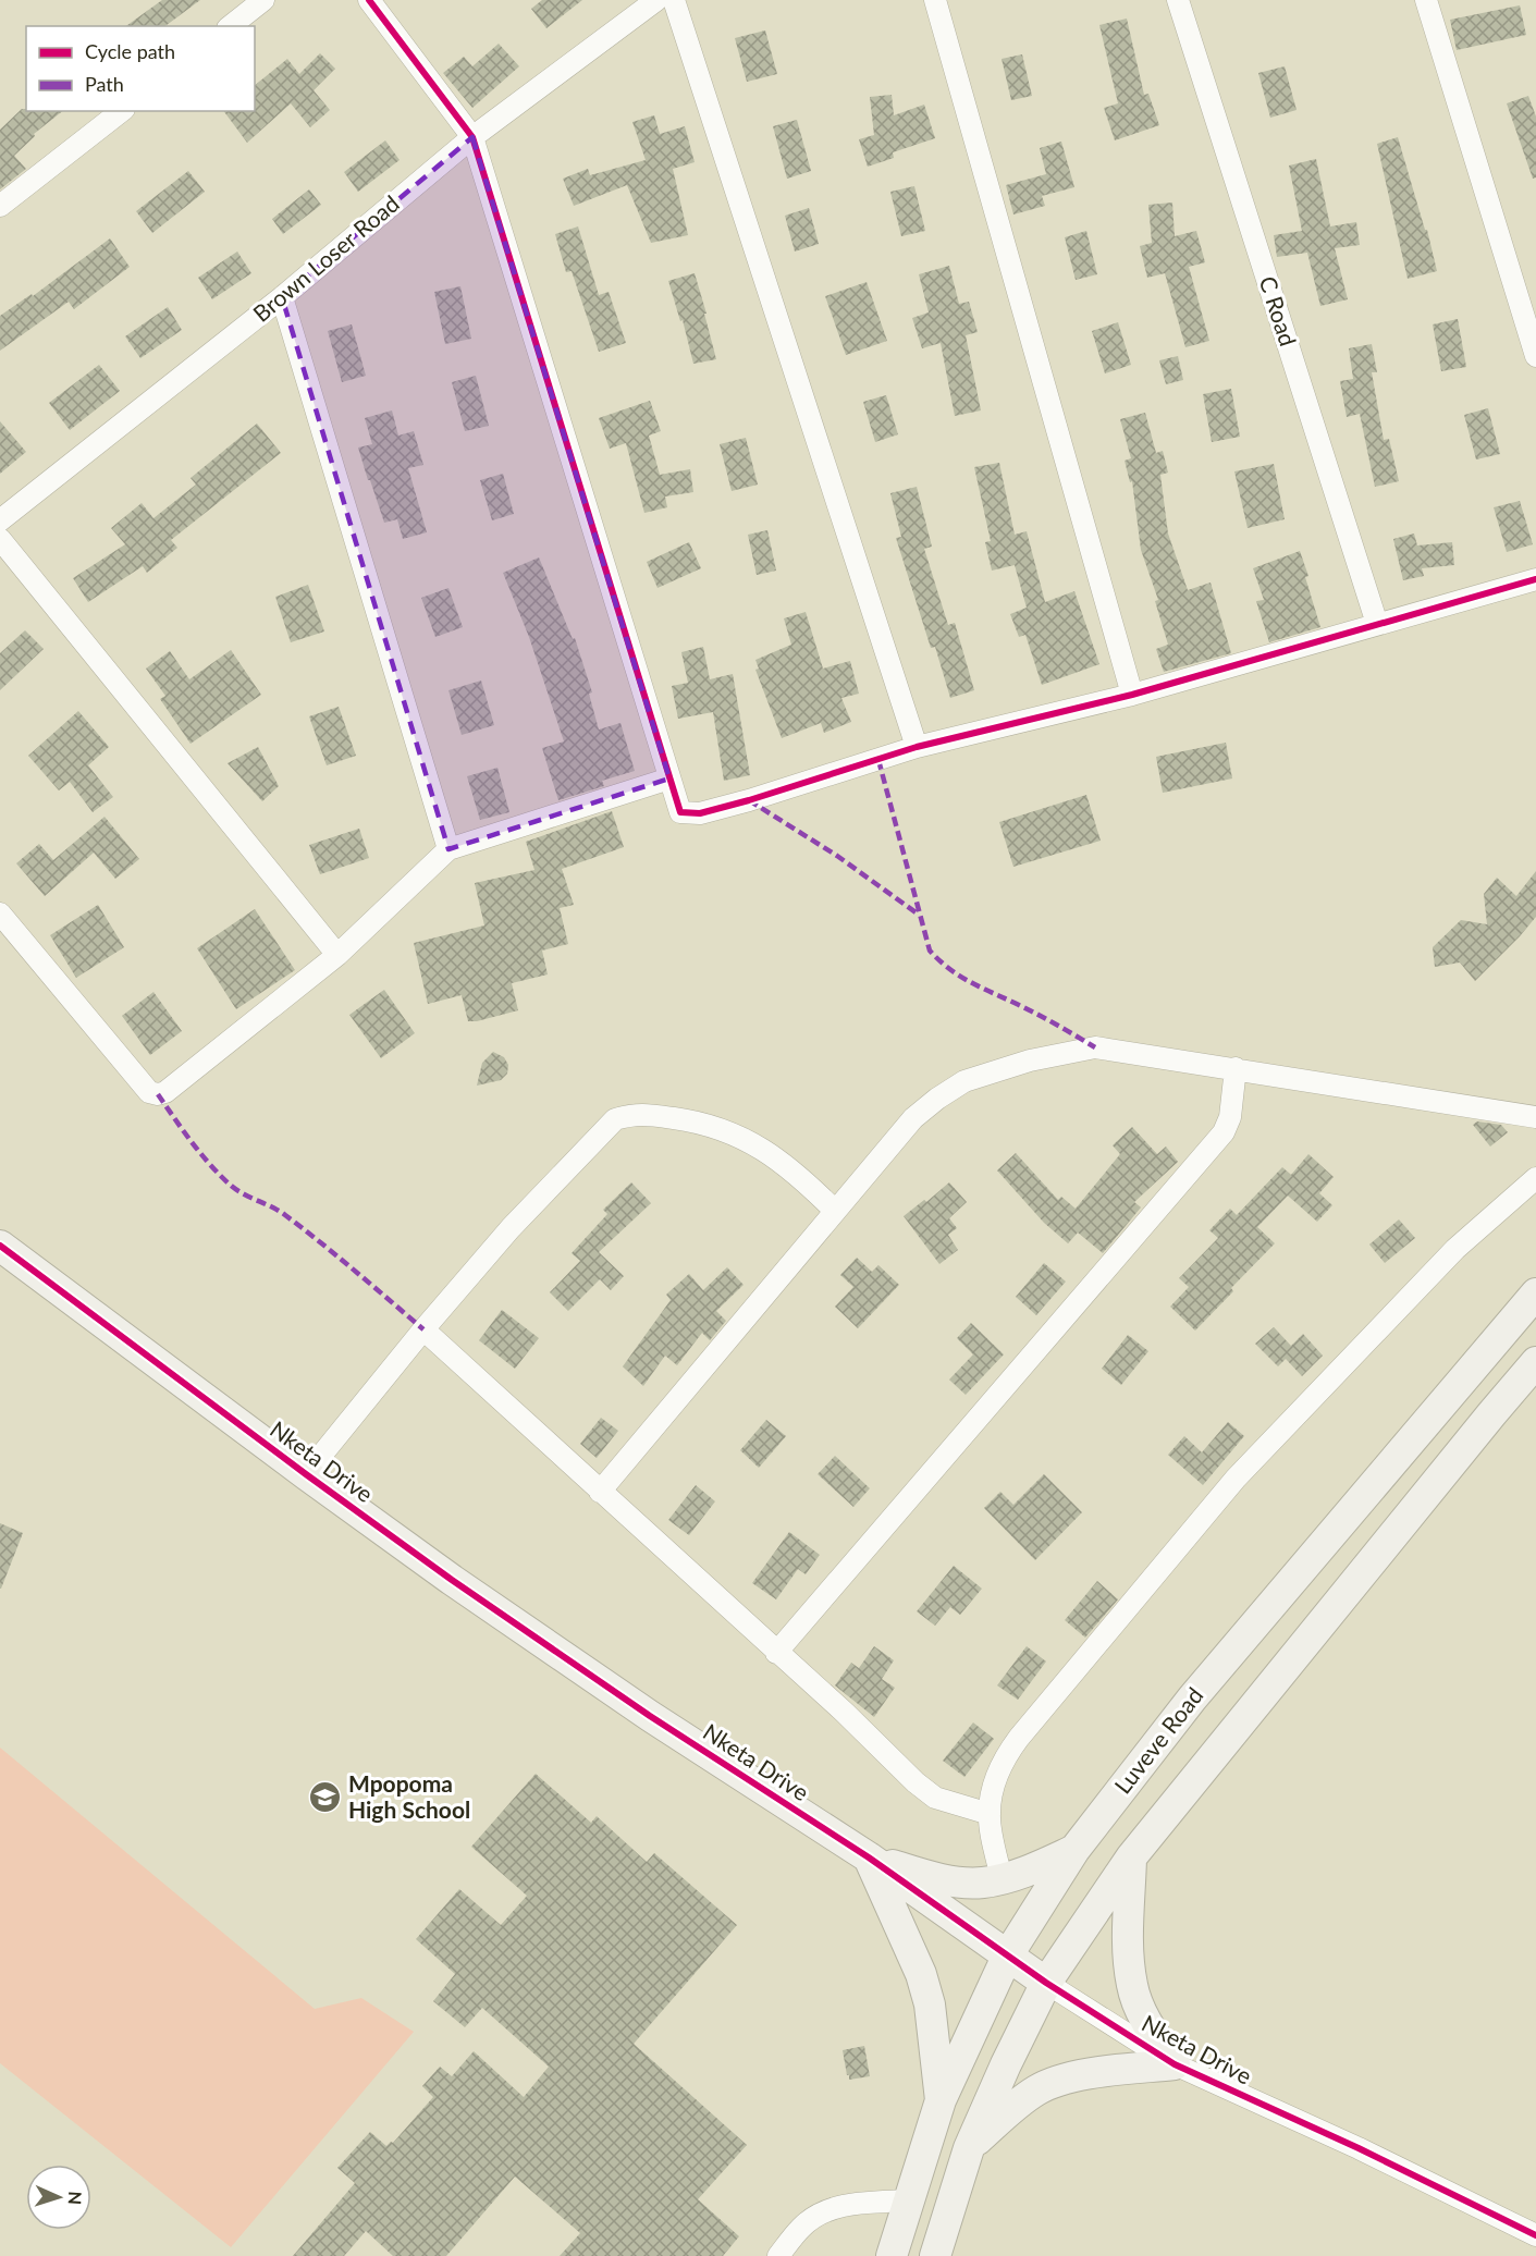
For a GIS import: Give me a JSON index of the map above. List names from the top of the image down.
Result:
{
  "streets": {
    "street": [
      "Brown Loser Road",
      "C Road",
      "Nketa Drive",
      "Luveve Road"
    ]
  },
  "crossings": [
    ["Nketa Drive", "Luveve Road"]
  ],
  "places": {
    "school or university": ["Mpopoma High School"]
  },
  "legend": ["Cycle path", "Path"],
  "north": "right"
}
